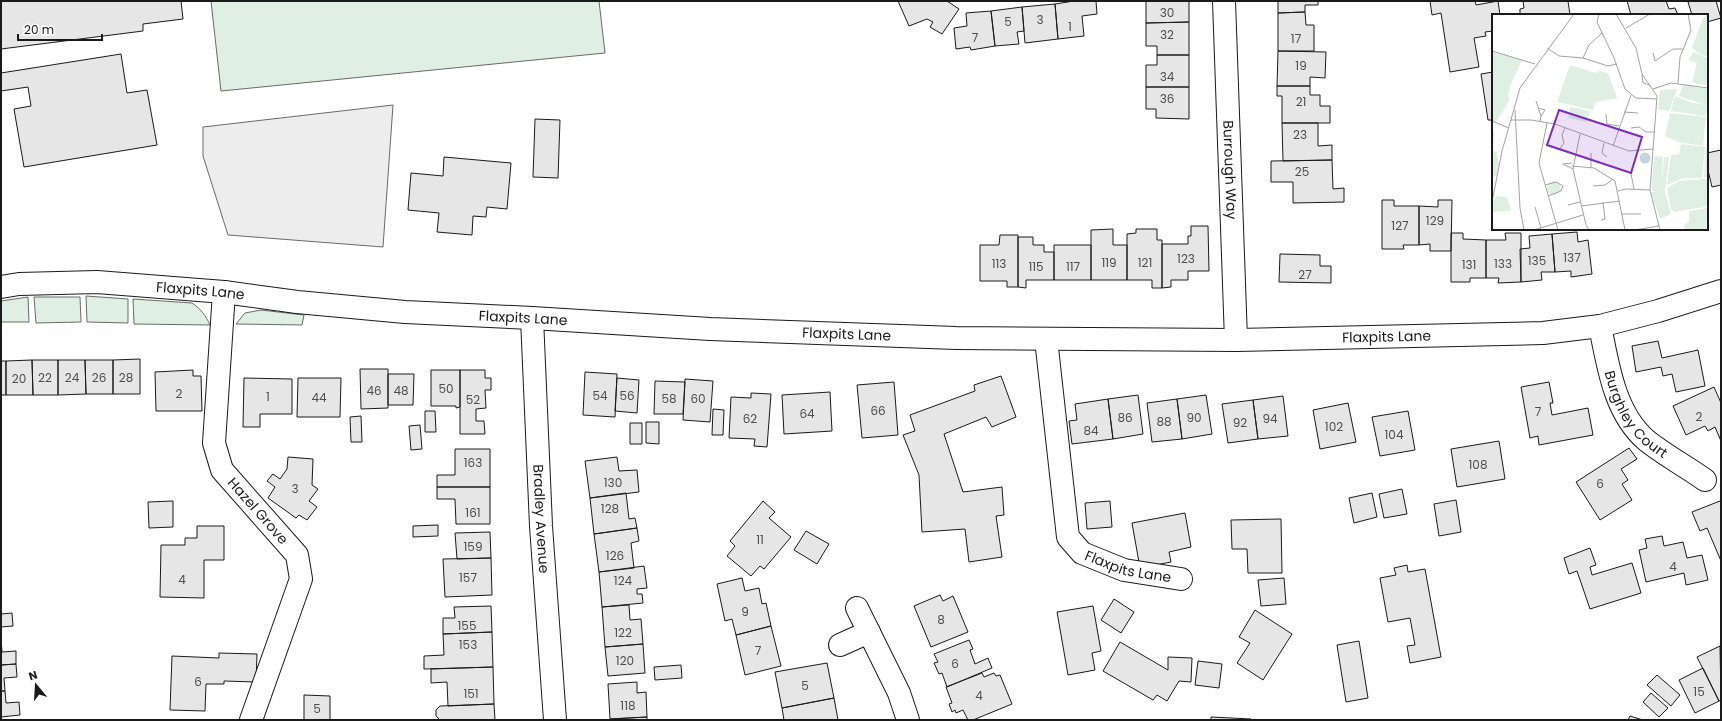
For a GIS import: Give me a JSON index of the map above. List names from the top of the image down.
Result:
{
  "streets": {
    "street": [
      "Burrough Way",
      "Flaxpits Lane",
      "Burghley Court",
      "Hazel Grove",
      "Bradley Avenue"
    ]
  },
  "crossings": [
    ["Burrough Way", "Flaxpits Lane"],
    ["Flaxpits Lane", "Burghley Court"],
    ["Flaxpits Lane", "Hazel Grove"],
    ["Flaxpits Lane", "Bradley Avenue"]
  ],
  "house_numbers": [
    "30",
    "3",
    "5",
    "1",
    "32",
    "7",
    "17",
    "19",
    "34",
    "36",
    "21",
    "23",
    "25",
    "129",
    "127",
    "137",
    "123",
    "135",
    "119",
    "121",
    "113",
    "133",
    "131",
    "115",
    "117",
    "27",
    "22",
    "24",
    "26",
    "28",
    "20",
    "50",
    "46",
    "48",
    "2",
    "54",
    "56",
    "1",
    "44",
    "58",
    "60",
    "52",
    "66",
    "7",
    "64",
    "2",
    "86",
    "90",
    "62",
    "94",
    "88",
    "92",
    "102",
    "84",
    "104",
    "163",
    "108",
    "130",
    "6",
    "3",
    "128",
    "161",
    "11",
    "159",
    "126",
    "4",
    "157",
    "4",
    "124",
    "9",
    "8",
    "155",
    "122",
    "153",
    "7",
    "120",
    "6",
    "6",
    "5",
    "15",
    "151",
    "4",
    "118",
    "5"
  ],
  "scale_bar": "20 m",
  "north": "top"
}
